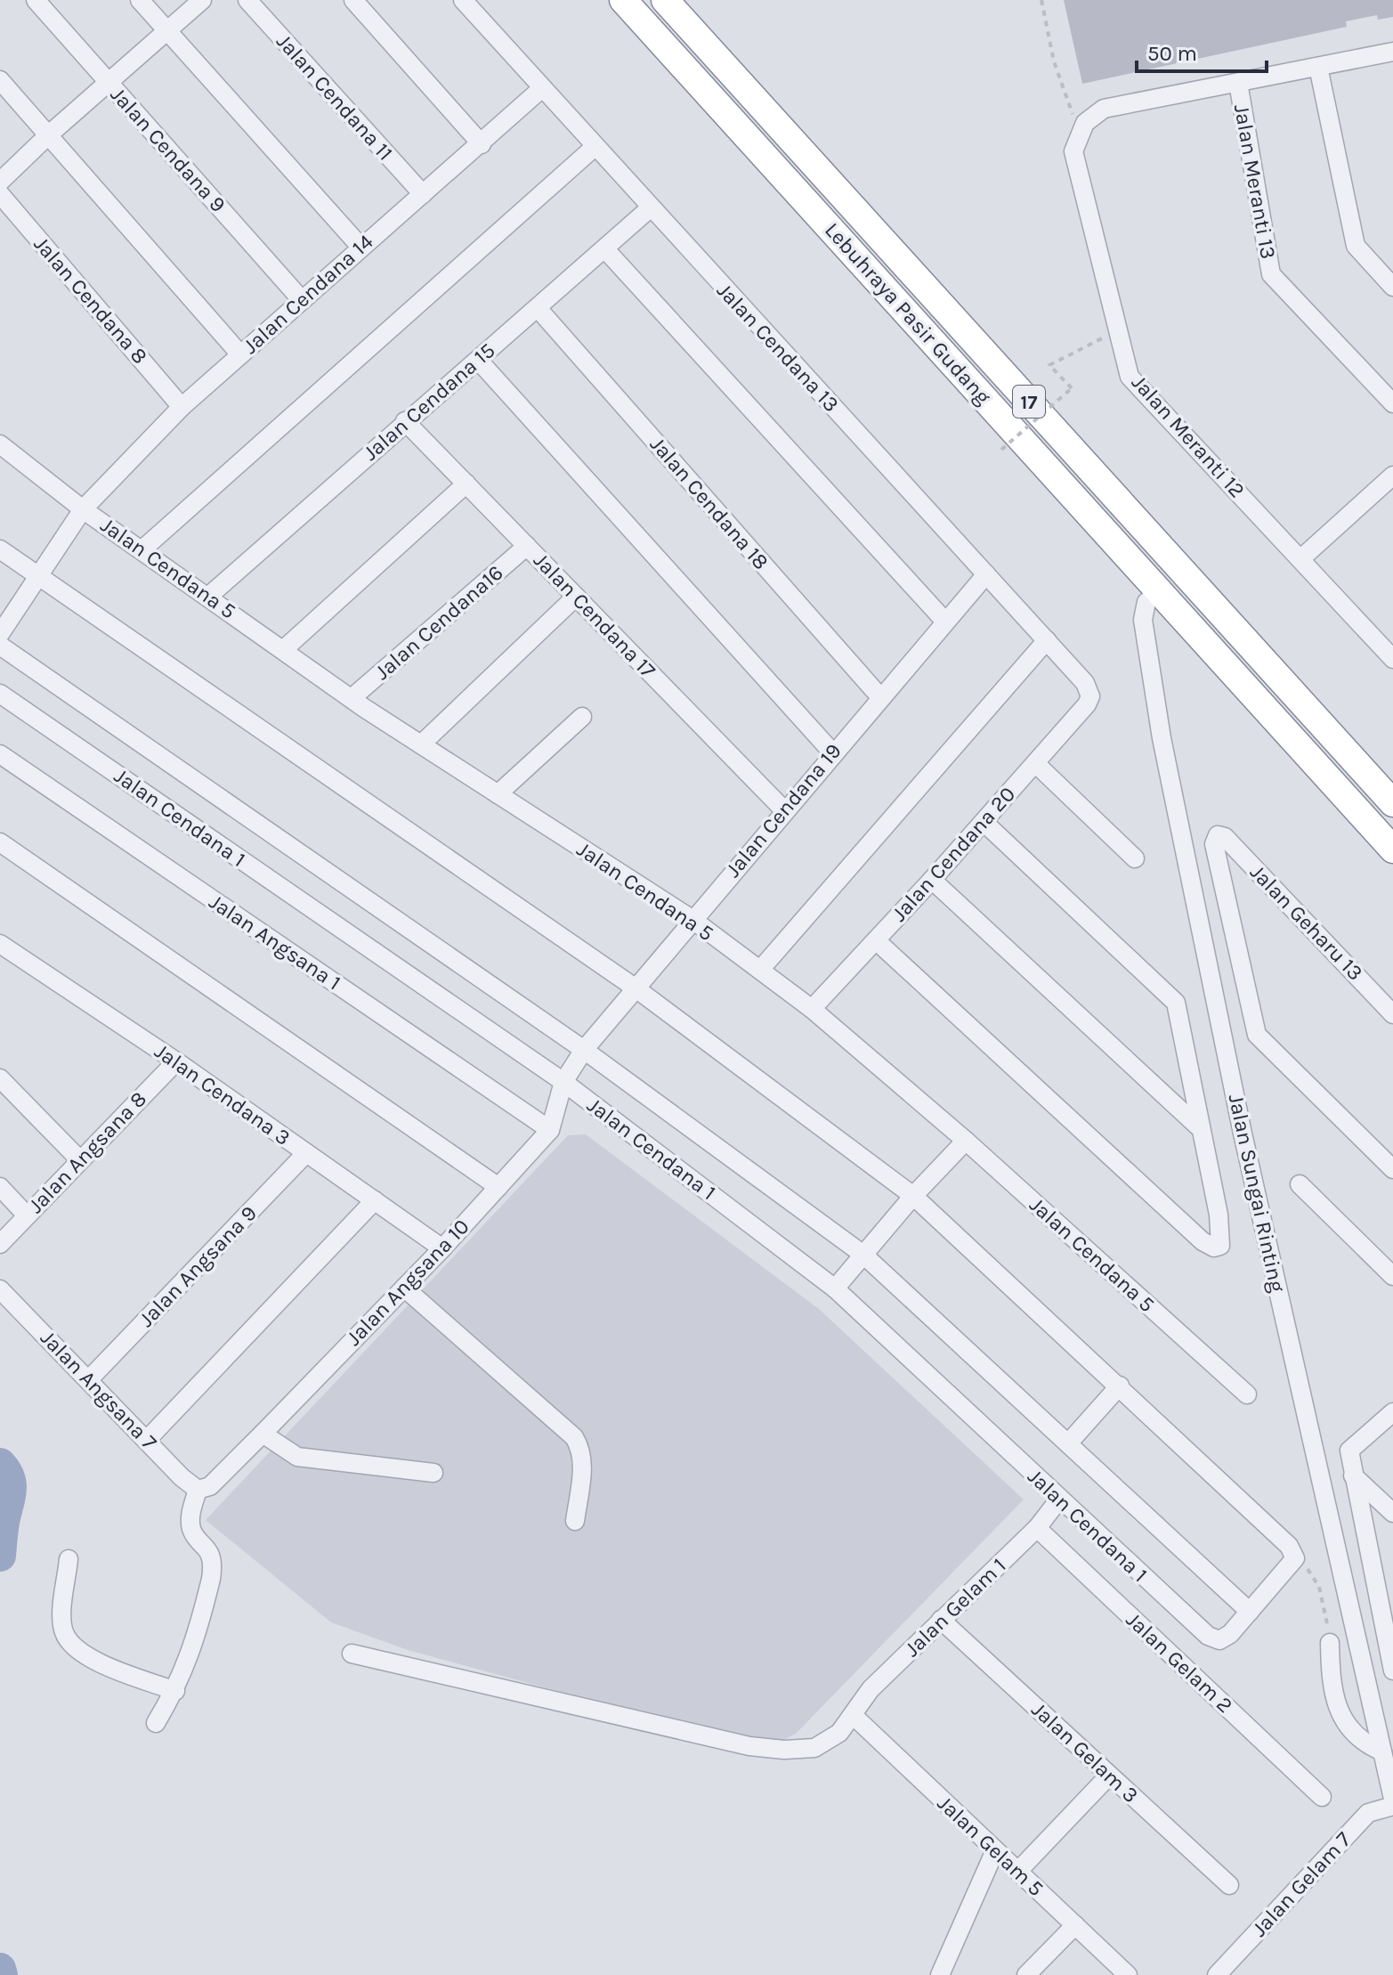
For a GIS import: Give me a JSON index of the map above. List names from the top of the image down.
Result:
{
  "streets": {
    "highway": ["Lebuhraya Pasir Gudang", "17"],
    "street": [
      "Jalan Cendana 11",
      "Jalan Cendana 9",
      "Jalan Meranti 13",
      "Jalan Cendana 14",
      "Jalan Cendana 8",
      "Jalan Cendana 13",
      "Jalan Cendana 15",
      "Jalan Meranti 12",
      "Jalan Cendana 18",
      "Jalan Cendana 5",
      "Jalan Cendana 17",
      "Jalan Cendana16",
      "Jalan Cendana 19",
      "Jalan Cendana 1",
      "Jalan Cendana 20",
      "Jalan Geharu 13",
      "Jalan Angsana 1",
      "Jalan Cendana 3",
      "Jalan Angsana 8",
      "Jalan Sungai Rinting",
      "Jalan Angsana 9",
      "Jalan Angsana 10",
      "Jalan Angsana 7",
      "Jalan Gelam 1",
      "Jalan Gelam 2",
      "Jalan Gelam 3",
      "Jalan Gelam 5",
      "Jalan Gelam 7"
    ]
  },
  "crossings": [
    ["Jalan Cendana 11", "Jalan Cendana 14"],
    ["Jalan Cendana 9", "Jalan Cendana 14"],
    ["Jalan Cendana 14", "Jalan Cendana 8"],
    ["Jalan Cendana 14", "Jalan Cendana 13"],
    ["Jalan Cendana 14", "Jalan Cendana 5"],
    ["Lebuhraya Pasir Gudang", "Jalan Sungai Rinting"],
    ["Jalan Cendana 13", "Jalan Cendana 15"],
    ["Jalan Cendana 13", "Jalan Cendana 19"],
    ["Jalan Cendana 13", "Jalan Cendana 20"],
    ["Jalan Cendana 15", "Jalan Cendana 18"],
    ["Jalan Cendana 15", "Jalan Cendana 5"],
    ["Jalan Cendana 15", "Jalan Cendana 17"],
    ["Jalan Cendana 18", "Jalan Cendana 19"],
    ["Jalan Cendana 5", "Jalan Cendana16"],
    ["Jalan Cendana 5", "Jalan Cendana 19"],
    ["Jalan Cendana 5", "Jalan Cendana 20"],
    ["Jalan Cendana 17", "Jalan Cendana16"],
    ["Jalan Cendana 17", "Jalan Cendana 19"],
    ["Jalan Cendana 19", "Jalan Cendana 1"],
    ["Jalan Cendana 19", "Jalan Angsana 10"],
    ["Jalan Cendana 1", "Jalan Angsana 10"],
    ["Jalan Cendana 1", "Jalan Gelam 1"],
    ["Jalan Angsana 1", "Jalan Angsana 10"],
    ["Jalan Cendana 3", "Jalan Angsana 8"],
    ["Jalan Cendana 3", "Jalan Angsana 9"],
    ["Jalan Cendana 3", "Jalan Angsana 10"],
    ["Jalan Angsana 9", "Jalan Angsana 7"],
    ["Jalan Angsana 10", "Jalan Angsana 7"],
    ["Jalan Gelam 1", "Jalan Gelam 2"],
    ["Jalan Gelam 1", "Jalan Gelam 3"],
    ["Jalan Gelam 1", "Jalan Gelam 5"]
  ],
  "scale_bar": "50 m"
}
